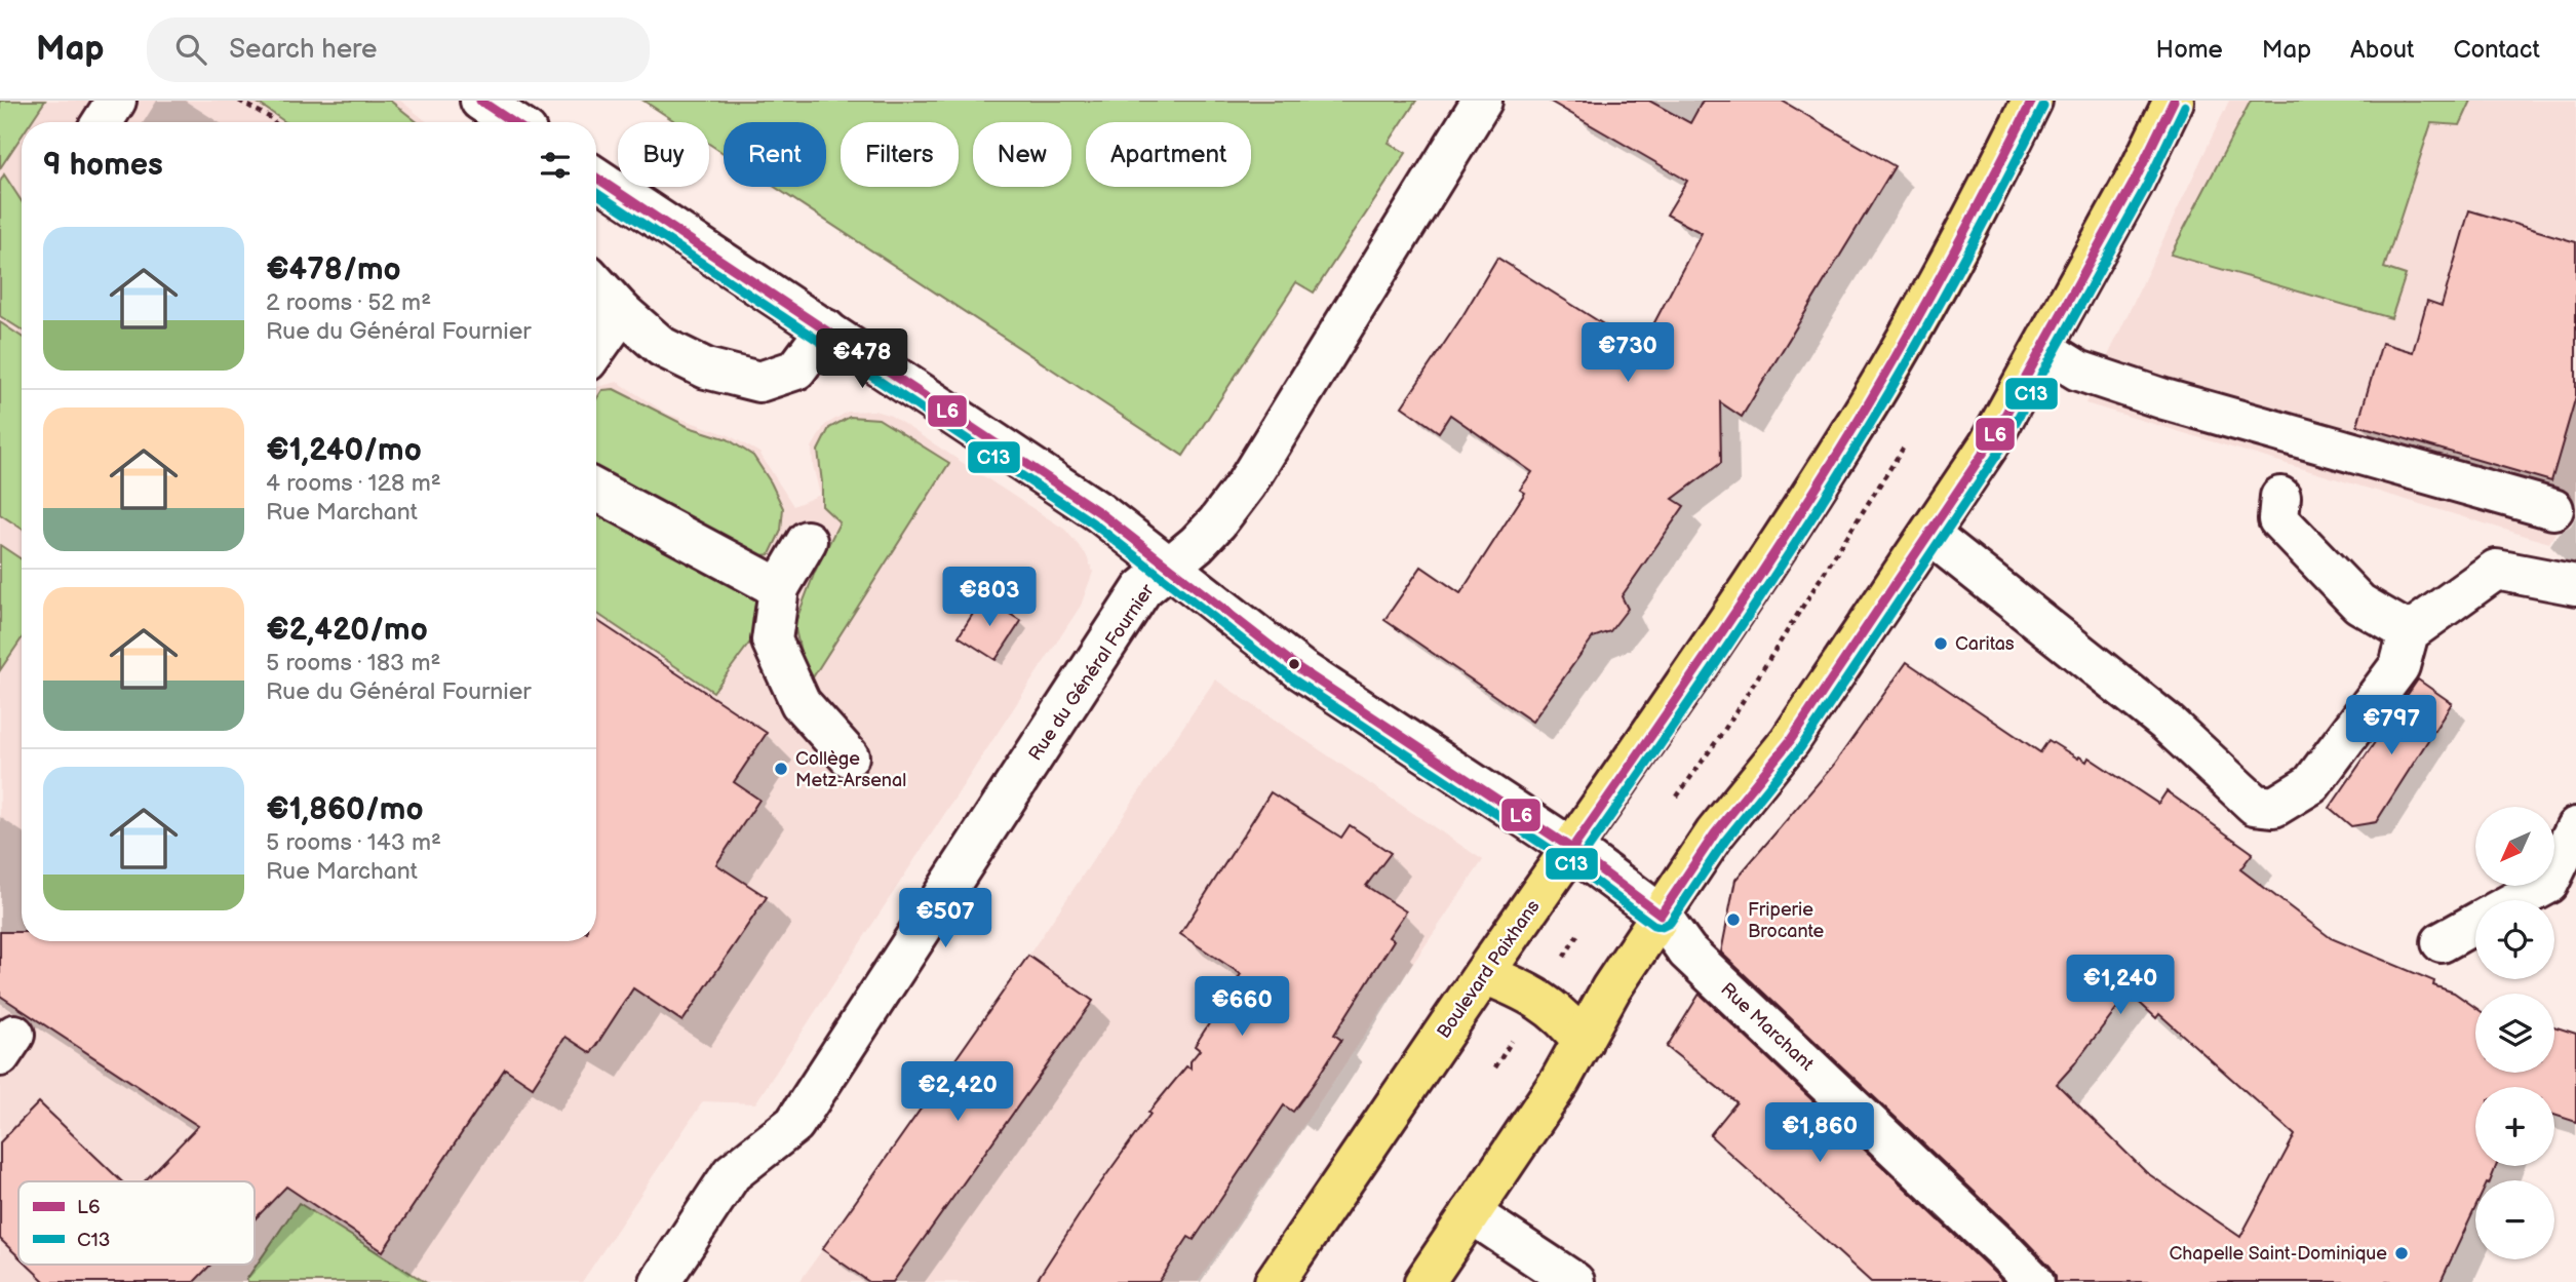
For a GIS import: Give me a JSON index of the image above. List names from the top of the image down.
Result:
{
  "streets": {
    "main road": ["Boulevard Paixhans"],
    "street": ["Rue du Général Fournier", "Rue Marchant"]
  },
  "crossings": [
    ["Rue du Général Fournier", "Rue Marchant"],
    ["Boulevard Paixhans", "Rue Marchant"]
  ],
  "places": [
    "Caritas",
    "Collège Metz-Arsenal",
    "Friperie Brocante",
    "Chapelle Saint-Dominique"
  ],
  "lines": ["transit line L6", "transit line C13"],
  "legend": ["L6", "C13"],
  "north": "bottom left",
  "page": {
    "header": "Map",
    "search": "Search here",
    "nav": [
      "Home",
      "Map",
      "About",
      "Contact"
    ],
    "chip": [
      "Buy",
      "Rent",
      "Filters",
      "New",
      "Apartment"
    ],
    "heading": "9 homes",
    "list": [
      {
        "name": "€478/mo",
        "note": "2 rooms · 52 m² · Rue du Général Fournier"
      },
      {
        "name": "€1,240/mo",
        "note": "4 rooms · 128 m² · Rue Marchant"
      },
      {
        "name": "€2,420/mo",
        "note": "5 rooms · 183 m² · Rue du Général Fournier"
      },
      {
        "name": "€1,860/mo",
        "note": "5 rooms · 143 m² · Rue Marchant"
      }
    ],
    "price": [
      "€730",
      "€478",
      "€803",
      "€797",
      "€507",
      "€1,240",
      "€660",
      "€2,420",
      "€1,860"
    ],
    "map_buttons": ["+", "−"]
  }
}
